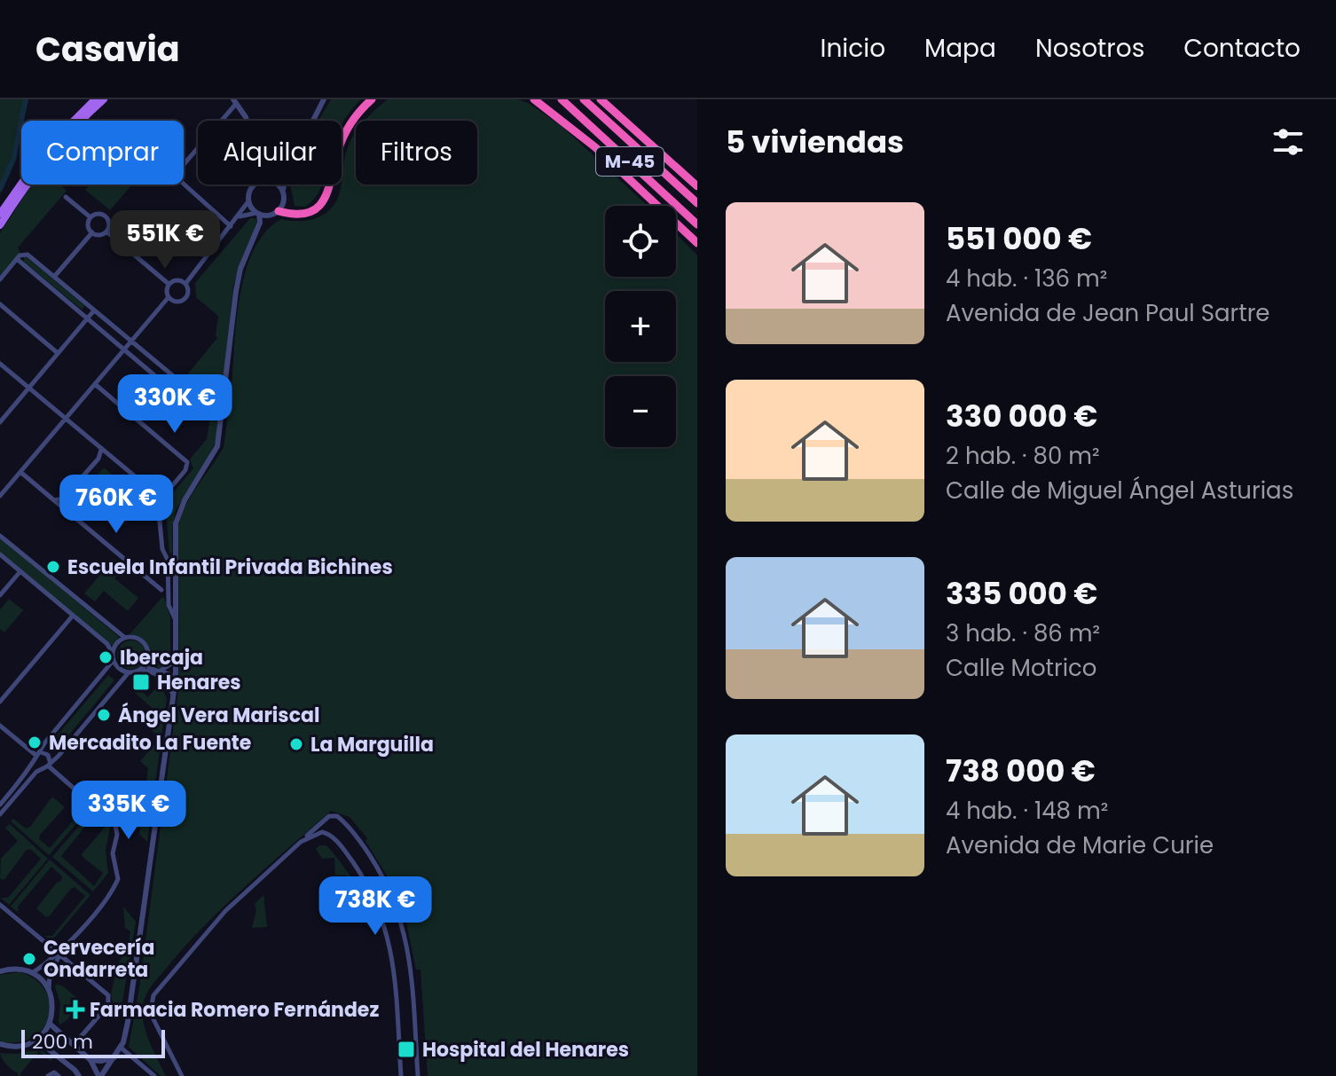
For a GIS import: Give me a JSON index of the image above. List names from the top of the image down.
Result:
{
  "streets": {
    "highway": ["M-45"]
  },
  "places": {
    "other": [
      "Escuela Infantil Privada Bichines",
      "Ibercaja",
      "Ángel Vera Mariscal",
      "Mercadito La Fuente",
      "La Marguilla",
      "Cervecería Ondarreta"
    ],
    "transit": ["Henares", "Hospital del Henares"],
    "health": ["Farmacia Romero Fernández"]
  },
  "scale_bar": "200 m",
  "page": {
    "header": "Casavia",
    "nav": [
      "Inicio",
      "Mapa",
      "Nosotros",
      "Contacto"
    ],
    "heading": "5 viviendas",
    "chip": ["Comprar", "Alquilar", "Filtros"],
    "list": [
      {
        "name": "551 000 €",
        "note": "4 hab. · 136 m² · Avenida de Jean Paul Sartre"
      },
      {
        "name": "330 000 €",
        "note": "2 hab. · 80 m² · Calle de Miguel Ángel Asturias"
      },
      {
        "name": "335 000 €",
        "note": "3 hab. · 86 m² · Calle Motrico"
      },
      {
        "name": "738 000 €",
        "note": "4 hab. · 148 m² · Avenida de Marie Curie"
      }
    ],
    "map_buttons": ["+", "−"],
    "price": [
      "551K €",
      "330K €",
      "760K €",
      "335K €",
      "738K €"
    ],
    "scale": "200 m"
  }
}
